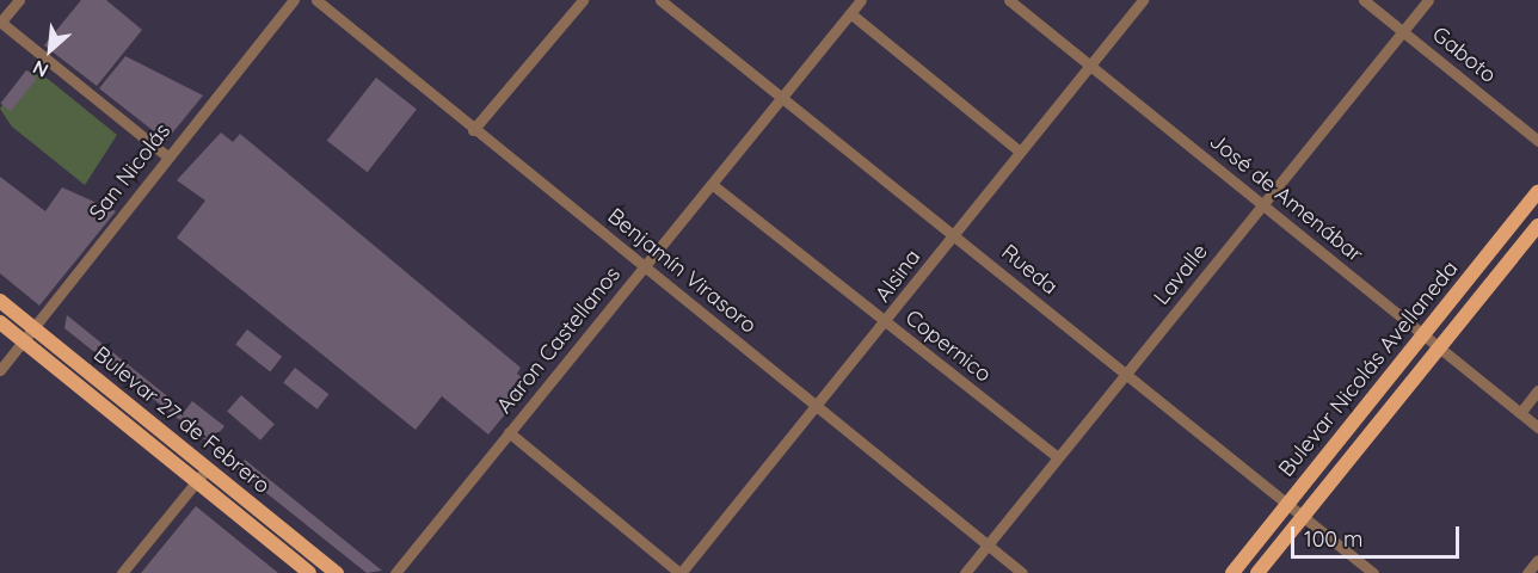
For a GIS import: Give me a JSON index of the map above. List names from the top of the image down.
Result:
{
  "streets": {
    "main road": ["Bulevar Nicolás Avellaneda", "Bulevar 27 de Febrero"],
    "street": [
      "Gaboto",
      "San Nicolás",
      "José de Amenábar",
      "Rueda",
      "Benjamín Virasoro",
      "Lavalle",
      "Alsina",
      "Aaron Castellanos",
      "Copernico"
    ]
  },
  "crossings": [
    ["Gaboto", "Lavalle"],
    ["San Nicolás", "Bulevar 27 de Febrero"],
    ["José de Amenábar", "Lavalle"],
    ["José de Amenábar", "Alsina"],
    ["José de Amenábar", "Bulevar Nicolás Avellaneda"],
    ["Rueda", "Lavalle"],
    ["Rueda", "Alsina"],
    ["Rueda", "Aaron Castellanos"],
    ["Rueda", "Bulevar Nicolás Avellaneda"],
    ["Benjamín Virasoro", "Lavalle"],
    ["Benjamín Virasoro", "Alsina"],
    ["Benjamín Virasoro", "Aaron Castellanos"],
    ["Lavalle", "Copernico"],
    ["Alsina", "Copernico"],
    ["Aaron Castellanos", "Copernico"]
  ],
  "scale_bar": "100 m",
  "north": "bottom left"
}
